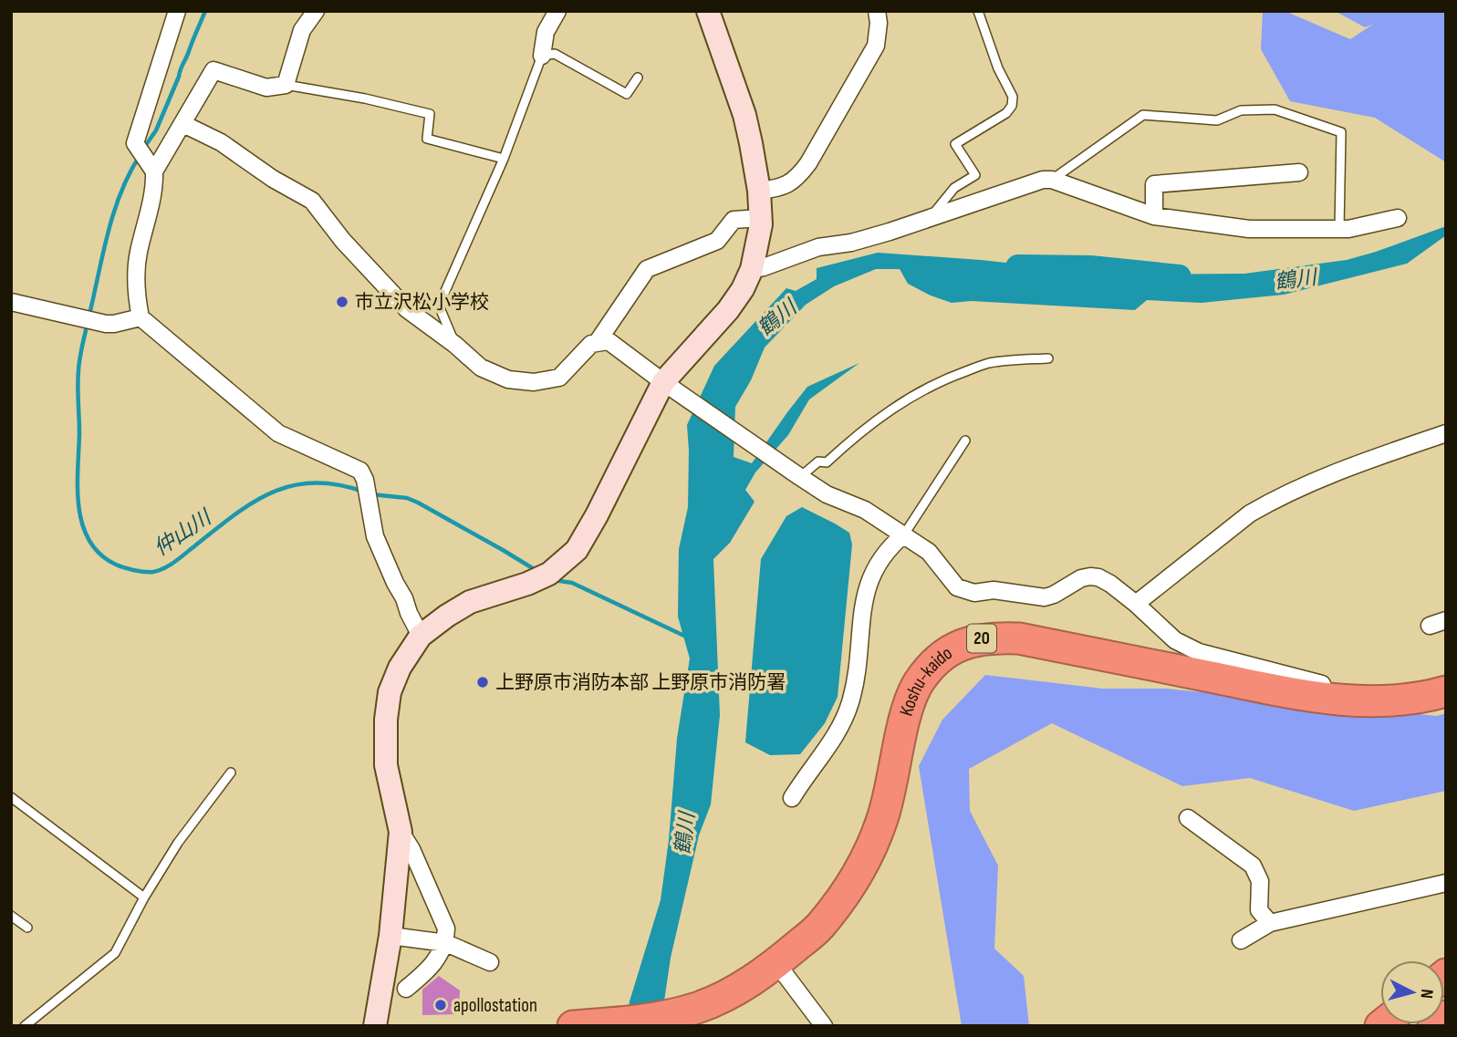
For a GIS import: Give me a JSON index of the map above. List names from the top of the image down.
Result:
{
  "streets": {
    "highway": ["20", "Koshu-kaido"]
  },
  "water": ["鶴川", "仲山川"],
  "places": ["市立沢松小学校", "上野原市消防本部 上野原市消防署", "apollostation"],
  "north": "right"
}
